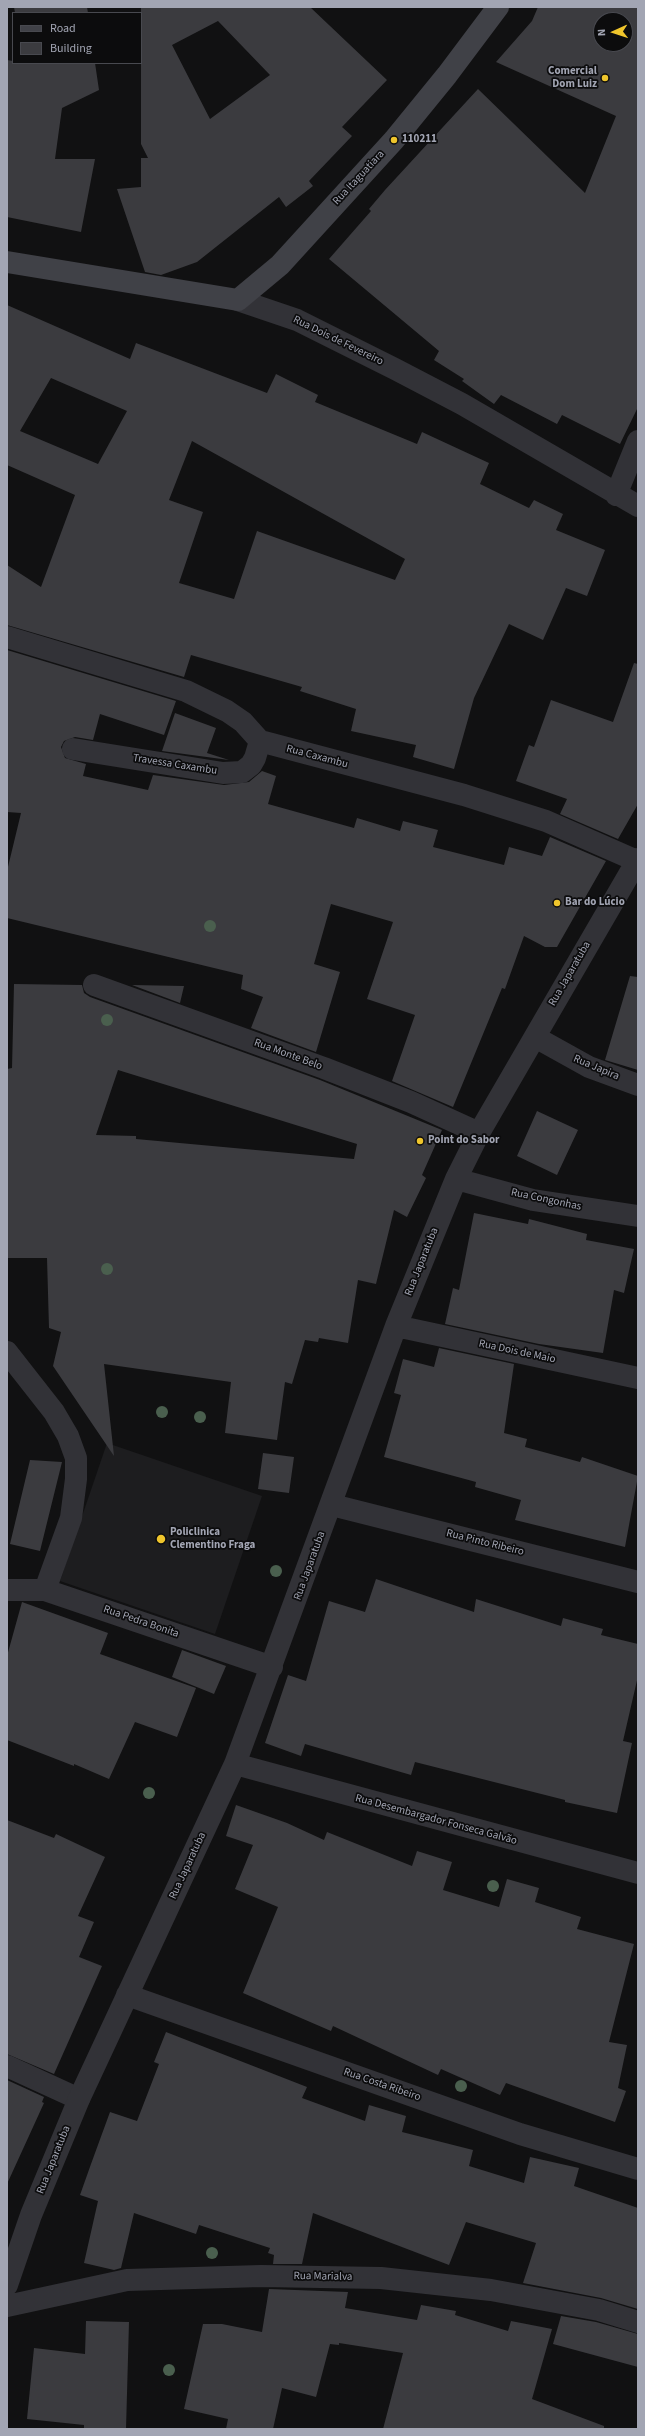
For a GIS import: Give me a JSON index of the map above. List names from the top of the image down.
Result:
{
  "streets": {
    "street": [
      "Rua Itaguatiara",
      "Rua Dois de Fevereiro",
      "Rua Caxambu",
      "Travessa Caxambu",
      "Rua Japaratuba",
      "Rua Monte Belo",
      "Rua Japira",
      "Rua Congonhas",
      "Rua Dois de Maio",
      "Rua Pinto Ribeiro",
      "Rua Pedra Bonita",
      "Rua Desembargador Fonseca Galvão",
      "Rua Costa Ribeiro",
      "Rua Marialva"
    ]
  },
  "crossings": [
    ["Rua Itaguatiara", "Rua Dois de Fevereiro"],
    ["Rua Caxambu", "Travessa Caxambu"],
    ["Rua Caxambu", "Rua Japaratuba"],
    ["Rua Japaratuba", "Rua Monte Belo"],
    ["Rua Japaratuba", "Rua Japira"],
    ["Rua Japaratuba", "Rua Congonhas"],
    ["Rua Japaratuba", "Rua Dois de Maio"],
    ["Rua Japaratuba", "Rua Pinto Ribeiro"],
    ["Rua Japaratuba", "Rua Pedra Bonita"],
    ["Rua Japaratuba", "Rua Desembargador Fonseca Galvão"],
    ["Rua Japaratuba", "Rua Costa Ribeiro"]
  ],
  "places": [
    "Comercial Dom Luiz",
    "110211",
    "Bar do Lúcio",
    "Point do Sabor",
    "Policlinica Clementino Fraga"
  ],
  "legend": ["Road", "Building"],
  "north": "left"
}
